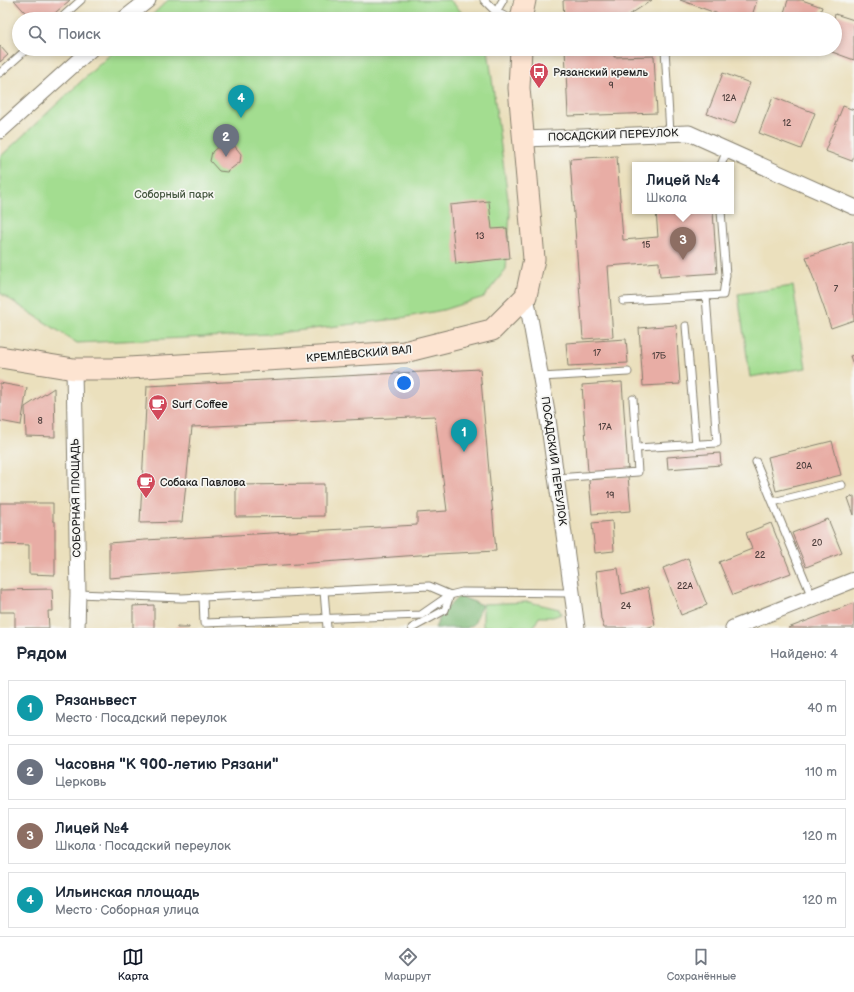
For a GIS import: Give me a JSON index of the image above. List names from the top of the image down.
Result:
{
  "streets": {
    "main road": ["КРЕМЛЁВСКИЙ ВАЛ"],
    "street": ["ПОСАДСКИЙ ПЕРЕУЛОК", "СОБОРНАЯ ПЛОЩАДЬ"]
  },
  "crossings": [
    ["ПОСАДСКИЙ ПЕРЕУЛОК", "КРЕМЛЁВСКИЙ ВАЛ"],
    ["КРЕМЛЁВСКИЙ ВАЛ", "СОБОРНАЯ ПЛОЩАДЬ"]
  ],
  "parks": ["Соборный парк"],
  "places": {
    "bus stop": ["Рязанский кремль"],
    "cafe": ["Surf Coffee", "Собака Павлова"]
  },
  "house_numbers": [
    "9",
    "12А",
    "12",
    "13",
    "15",
    "7",
    "17",
    "17Б",
    "8",
    "17А",
    "20А",
    "19",
    "20",
    "22",
    "22А",
    "24"
  ],
  "page": {
    "search": "Поиск",
    "pins": [
      "4",
      "2",
      "3",
      "1"
    ],
    "popup": ["Лицей №4", "Школа"],
    "heading": ["Рядом", "Найдено: 4"],
    "list": [
      {
        "mark": "1",
        "name": "Рязаньвест",
        "note": "Место · Посадский переулок",
        "value": "40 m"
      },
      {
        "mark": "2",
        "name": "Часовня \"К 900-летию Рязани\"",
        "note": "Церковь",
        "value": "110 m"
      },
      {
        "mark": "3",
        "name": "Лицей №4",
        "note": "Школа · Посадский переулок",
        "value": "120 m"
      },
      {
        "mark": "4",
        "name": "Ильинская площадь",
        "note": "Место · Соборная улица",
        "value": "120 m"
      }
    ],
    "nav": ["Карта", "Маршрут", "Сохранённые"]
  }
}
